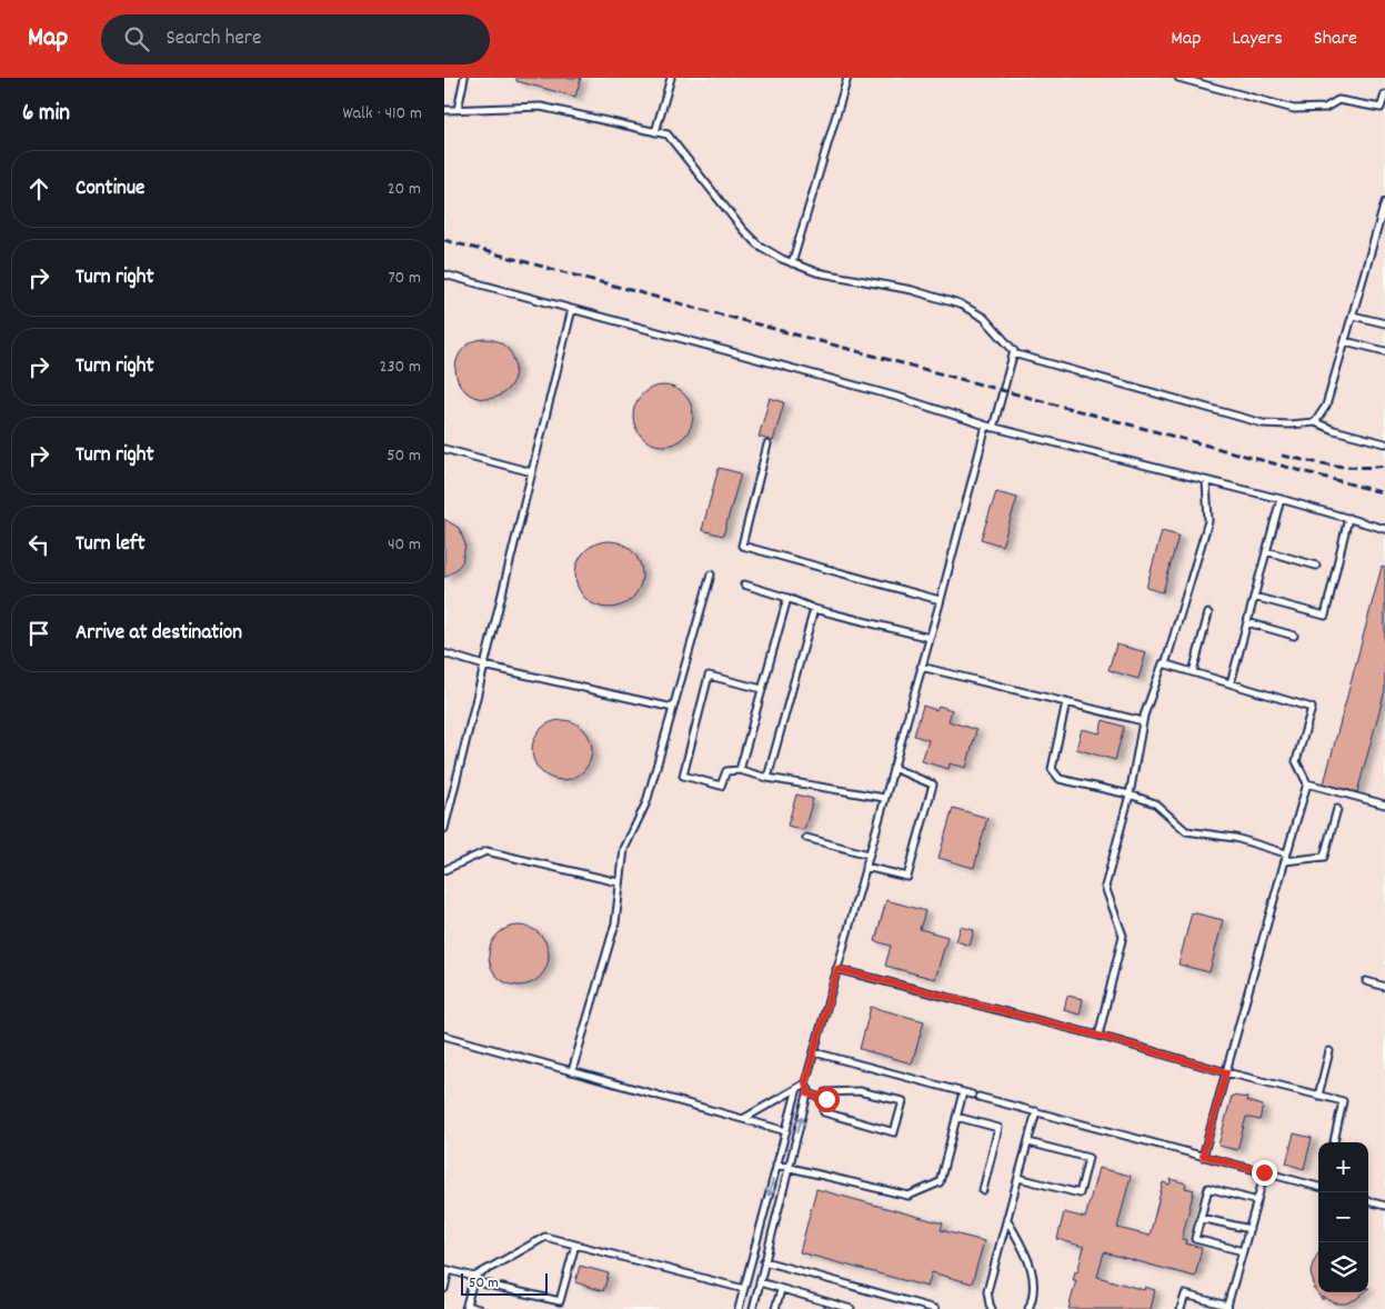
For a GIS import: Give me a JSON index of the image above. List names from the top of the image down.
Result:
{
  "scale_bar": "50 m",
  "page": {
    "header": "Map",
    "search": "Search here",
    "nav": ["Map", "Layers", "Share"],
    "heading": ["6 min", "Walk · 410 m"],
    "list": [
      ["Continue", "20 m"],
      ["Turn right", "70 m"],
      ["Turn right", "230 m"],
      ["Turn right", "50 m"],
      ["Turn left", "40 m"],
      "Arrive at destination"
    ],
    "map_buttons": ["+", "−"],
    "scale": "50 m"
  }
}
